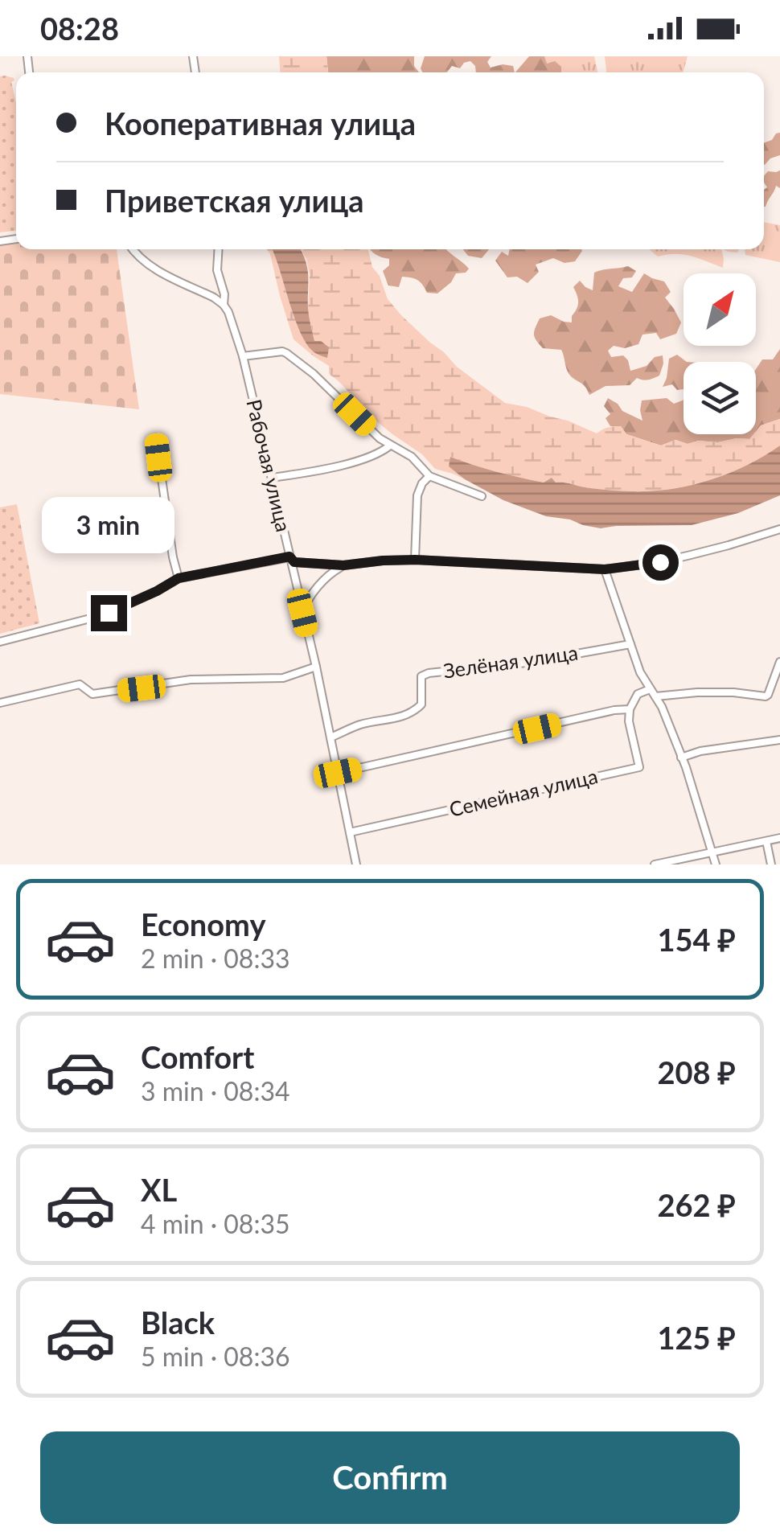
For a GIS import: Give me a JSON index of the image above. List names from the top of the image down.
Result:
{
  "streets": {
    "street": ["Рабочая улица", "Зелёная улица", "Семейная улица"]
  },
  "crossings": [
    ["Рабочая улица", "Зелёная улица"],
    ["Рабочая улица", "Семейная улица"]
  ],
  "north": "top right",
  "page": {
    "status": "08:28",
    "banner": ["Кооперативная улица", "Приветская улица"],
    "bubble": "3 min",
    "list": [
      {
        "name": "Economy",
        "note": "2 min · 08:33",
        "value": "154 ₽"
      },
      {
        "name": "Comfort",
        "note": "3 min · 08:34",
        "value": "208 ₽"
      },
      {
        "name": "XL",
        "note": "4 min · 08:35",
        "value": "262 ₽"
      },
      {
        "name": "Black",
        "note": "5 min · 08:36",
        "value": "125 ₽"
      }
    ],
    "buttons": "Confirm"
  }
}
